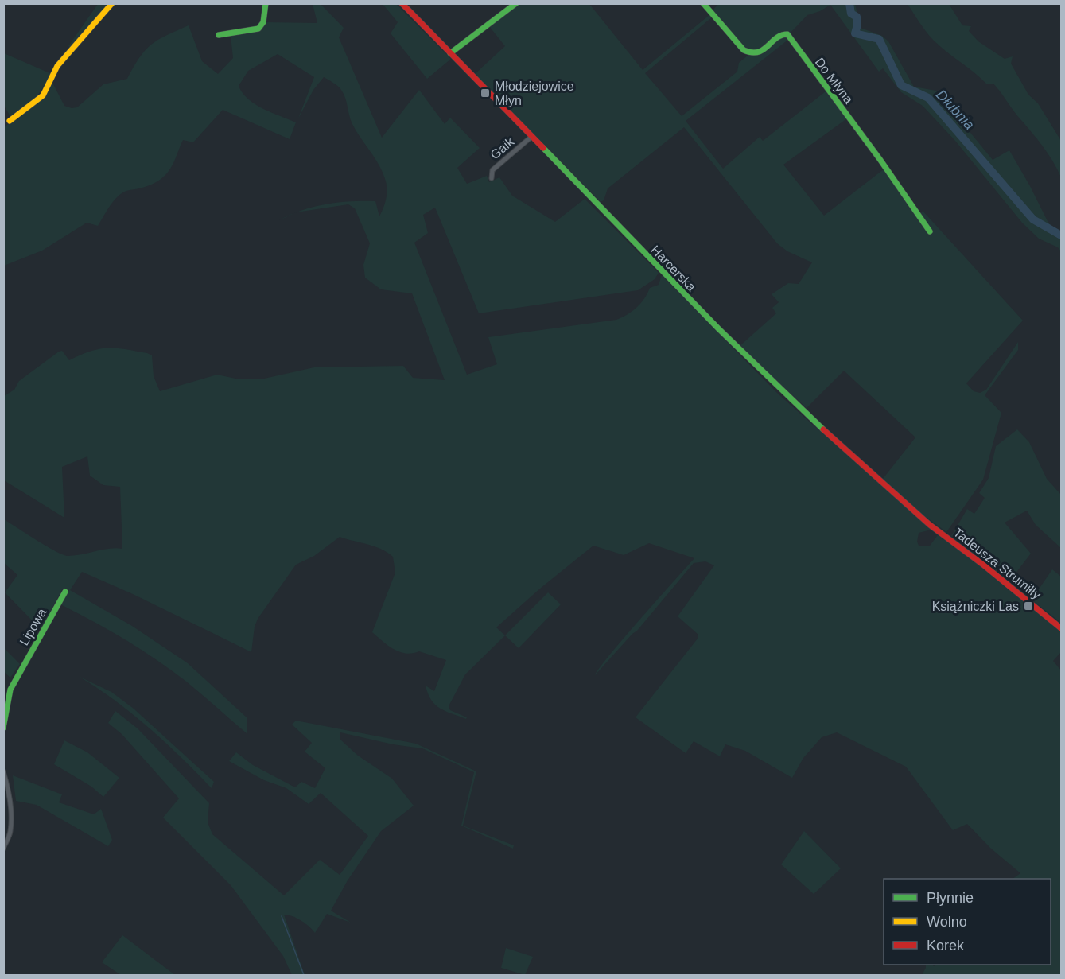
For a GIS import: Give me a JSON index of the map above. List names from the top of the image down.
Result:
{
  "streets": {
    "street": [
      "Do Młyna",
      "Gaik",
      "Harcerska",
      "Tadeusza Strumiłły",
      "Lipowa"
    ]
  },
  "crossings": [
    ["Gaik", "Harcerska"],
    ["Harcerska", "Tadeusza Strumiłły"]
  ],
  "water": ["Dłubnia"],
  "places": {
    "transit": ["Młodziejowice Młyn", "Książniczki Las"]
  },
  "legend": ["Płynnie", "Wolno", "Korek"]
}
